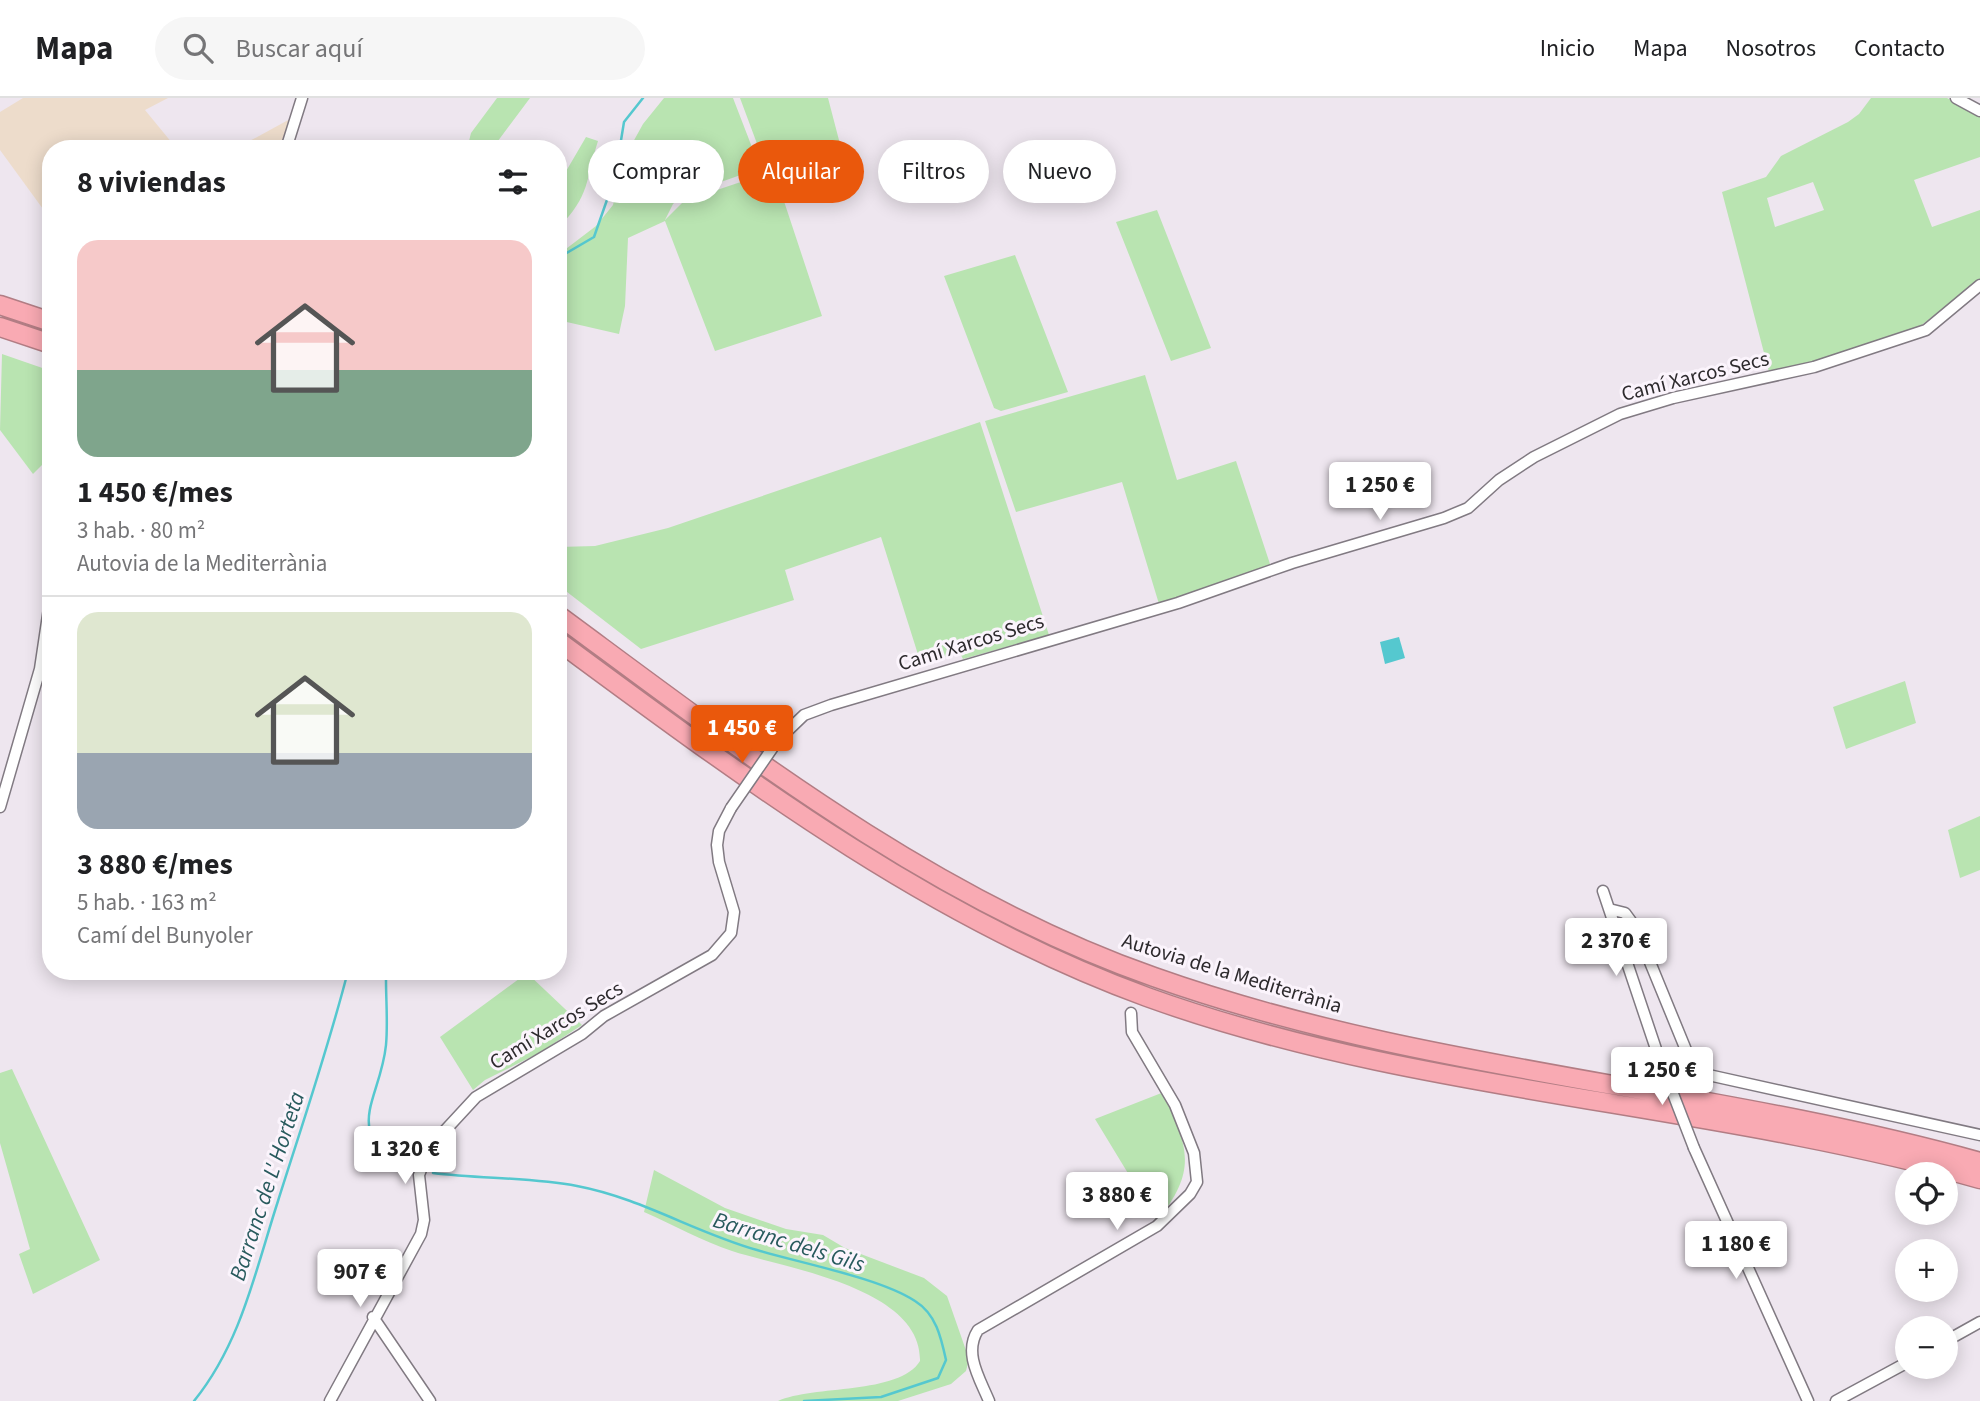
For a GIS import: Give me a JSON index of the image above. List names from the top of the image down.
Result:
{
  "streets": {
    "highway": ["Autovia de la Mediterrània"],
    "street": ["Camí Xarcos Secs"]
  },
  "water": ["Barranc de L' Horteta", "Barranc dels Gils"],
  "page": {
    "header": "Mapa",
    "search": "Buscar aquí",
    "nav": [
      "Inicio",
      "Mapa",
      "Nosotros",
      "Contacto"
    ],
    "chip": [
      "Comprar",
      "Alquilar",
      "Filtros",
      "Nuevo"
    ],
    "heading": "8 viviendas",
    "list": [
      {
        "name": "1 450 €/mes",
        "note": "3 hab. · 80 m² · Autovia de la Mediterrània"
      },
      {
        "name": "3 880 €/mes",
        "note": "5 hab. · 163 m² · Camí del Bunyoler"
      }
    ],
    "price": [
      "1 250 €",
      "1 450 €",
      "2 370 €",
      "1 250 €",
      "1 320 €",
      "3 880 €",
      "1 180 €",
      "907 €"
    ],
    "map_buttons": ["+", "−"]
  }
}
